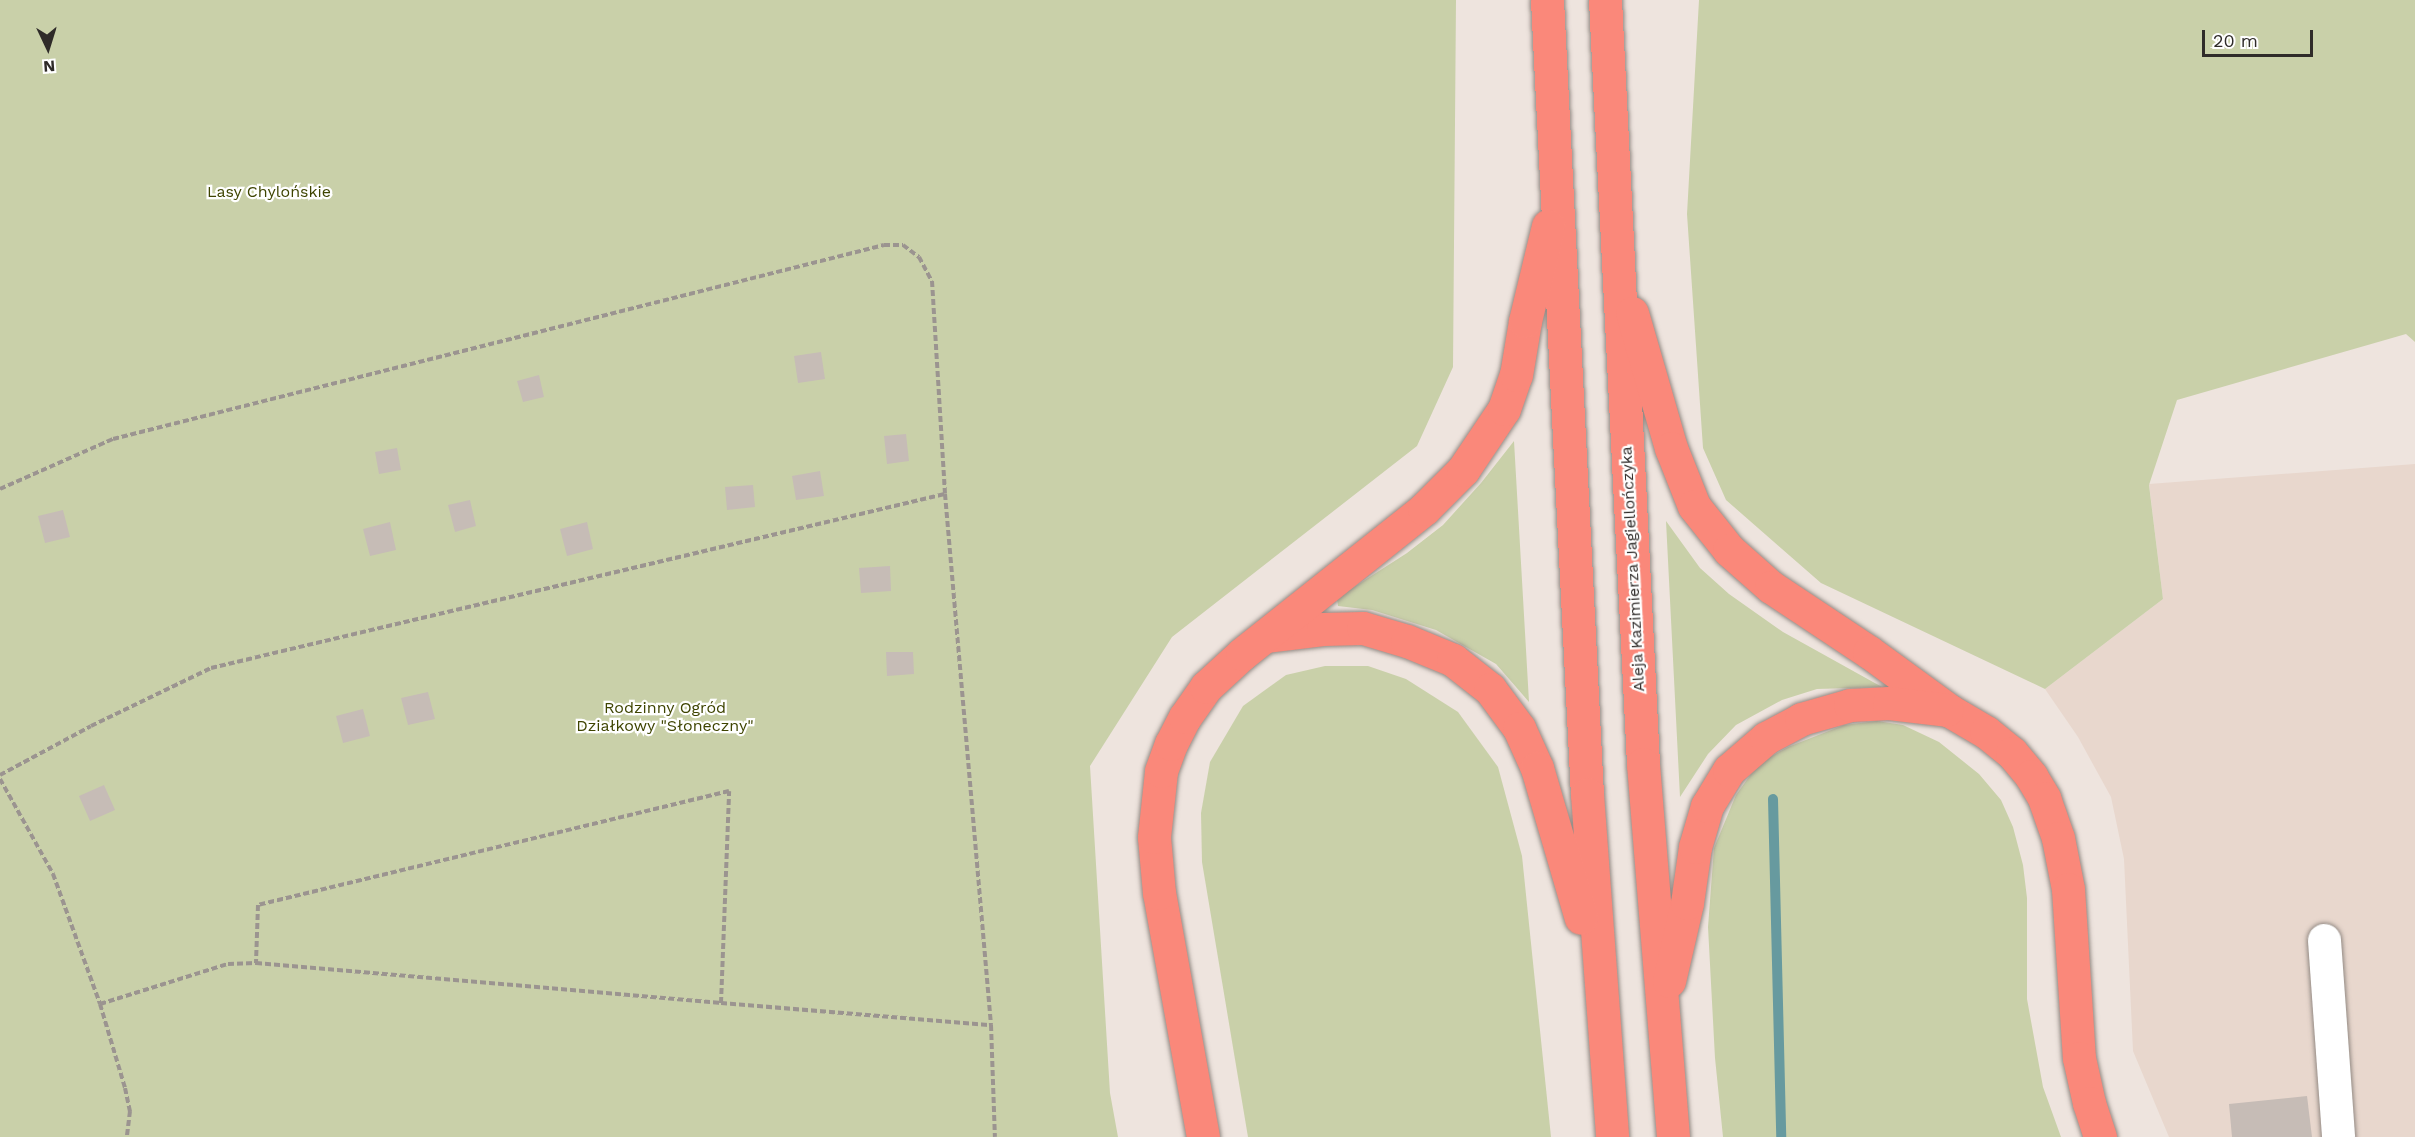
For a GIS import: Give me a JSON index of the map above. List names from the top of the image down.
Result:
{
  "streets": {
    "highway": ["Aleja Kazimierza Jagiellończyka"]
  },
  "parks": ["Lasy Chylońskie", "Rodzinny Ogród Działkowy \"Słoneczny\""],
  "scale_bar": "20 m",
  "north": "bottom"
}
